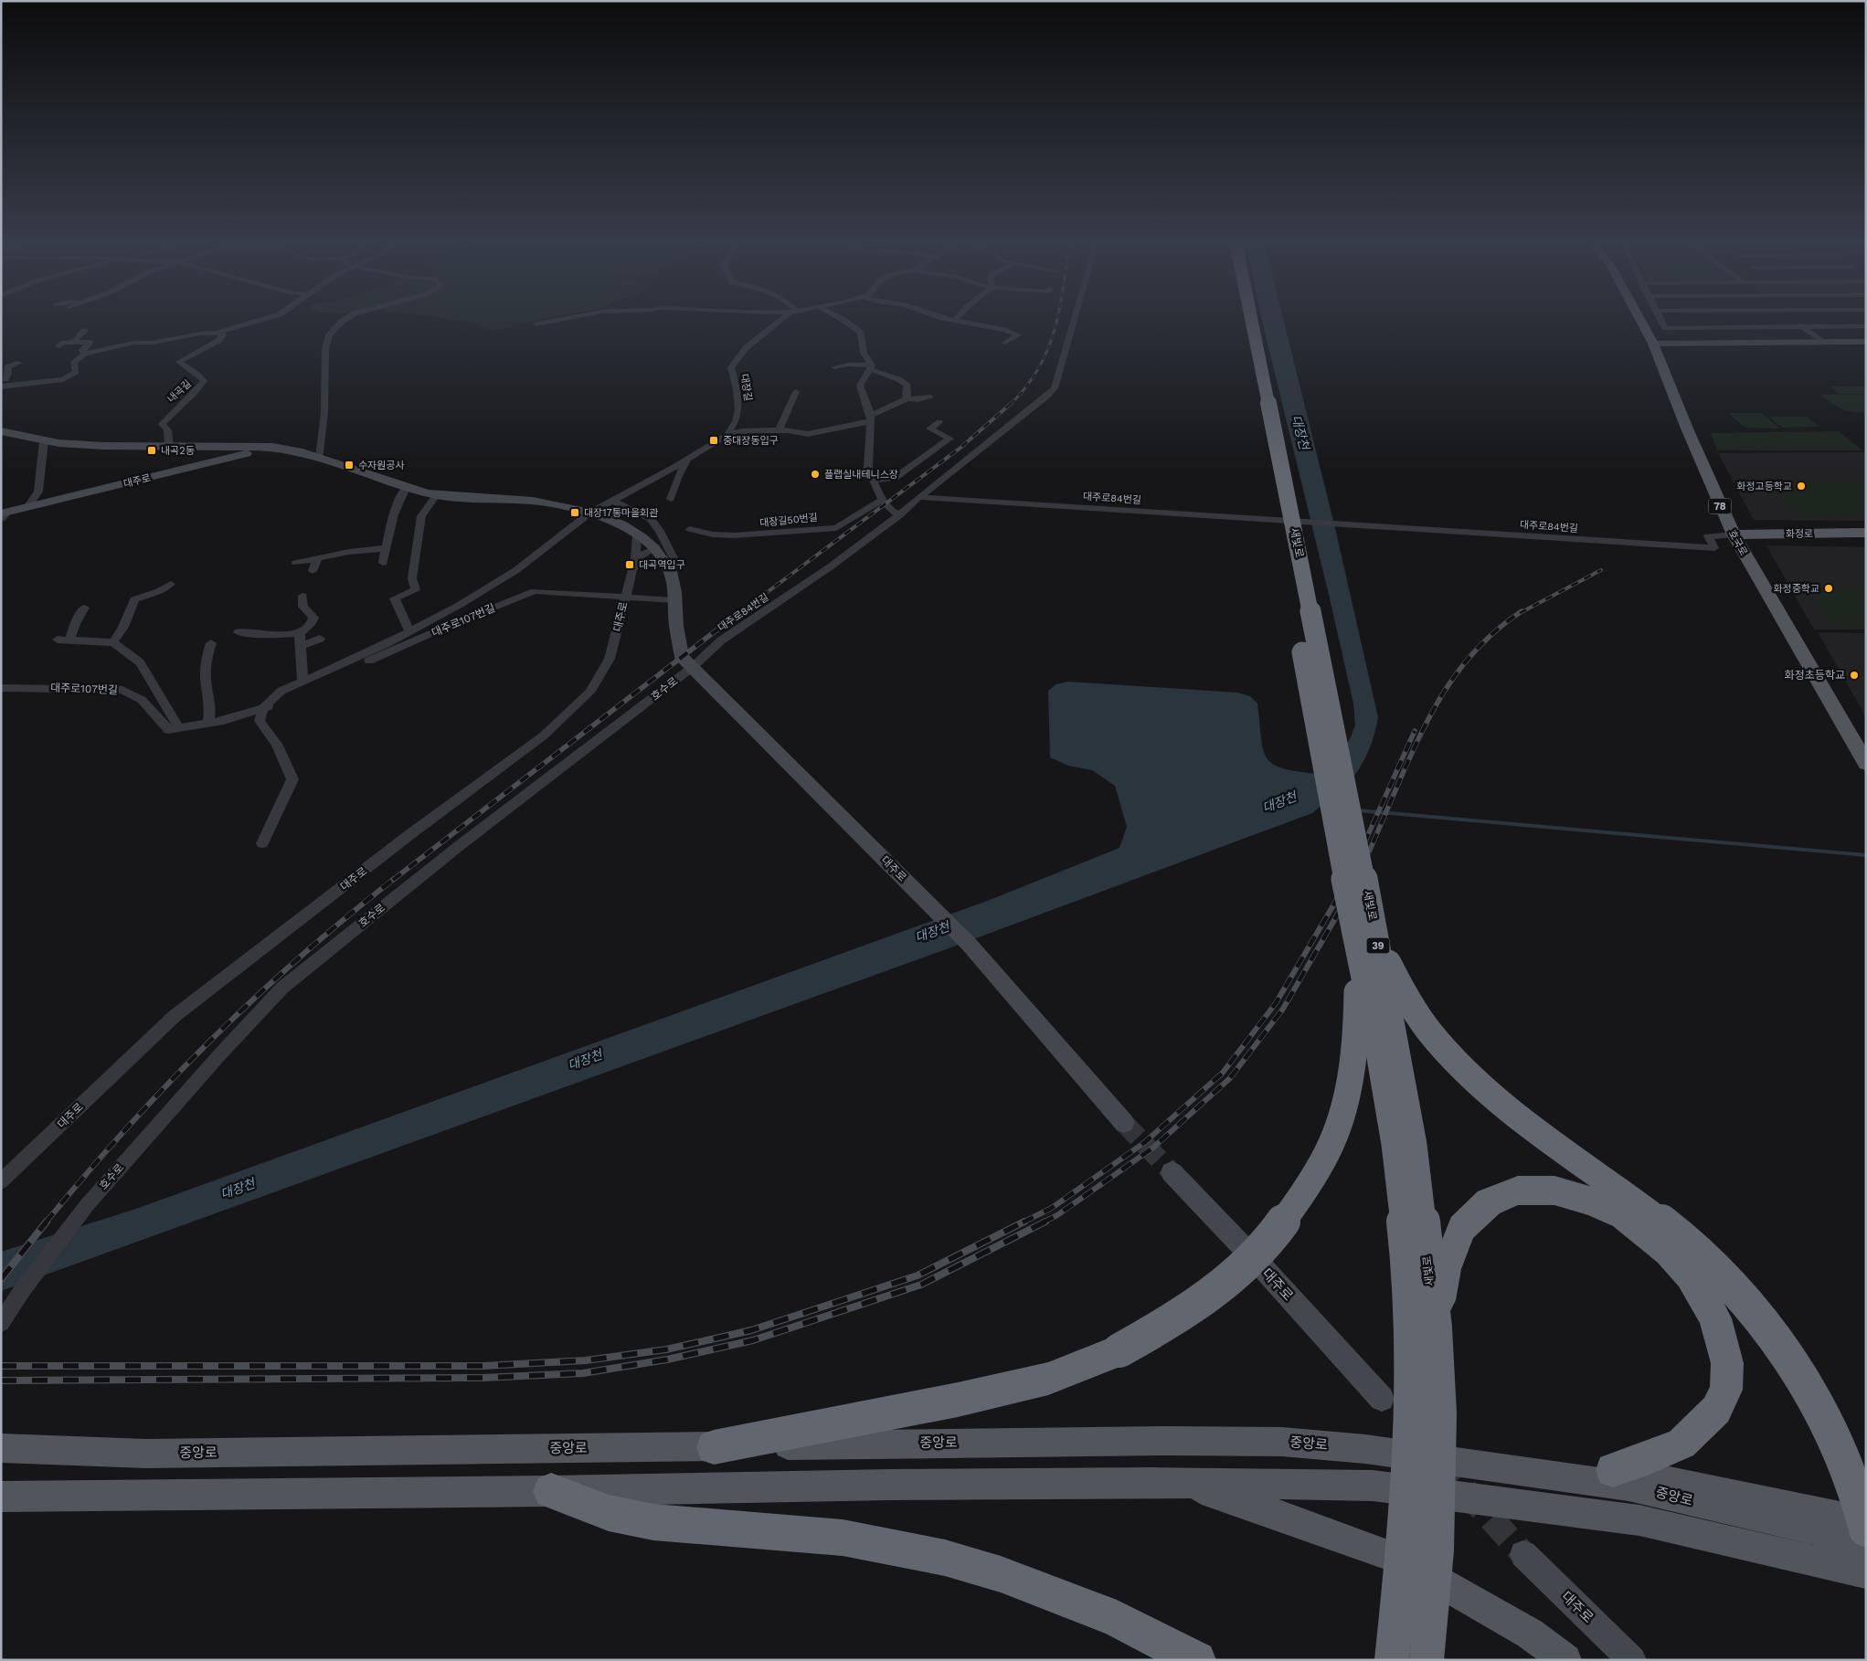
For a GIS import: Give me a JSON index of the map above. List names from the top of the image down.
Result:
{
  "streets": {
    "highway": ["새빛로", "39"],
    "main road": [
      "78",
      "화정로",
      "호국로",
      "중앙로"
    ],
    "street": [
      "대장길",
      "내곡길",
      "대주로",
      "대주로84번길",
      "대장길50번길",
      "대주로107번길",
      "호수로"
    ]
  },
  "crossings": [
    ["내곡길", "대주로"],
    ["대주로", "대주로84번길"],
    ["대주로", "대주로107번길"],
    ["대주로", "호수로"],
    ["대주로84번길", "화정로"],
    ["대주로84번길", "호국로"],
    ["대주로84번길", "호수로"],
    ["화정로", "호국로"]
  ],
  "water": ["대장천"],
  "places": {
    "transit": [
      "중대장동입구",
      "내곡2동",
      "수자원공사",
      "대장17통마을회관",
      "대곡역입구"
    ],
    "other": [
      "플랩실내테니스장",
      "화정고등학교",
      "화정중학교",
      "화정초등학교"
    ]
  }
}
